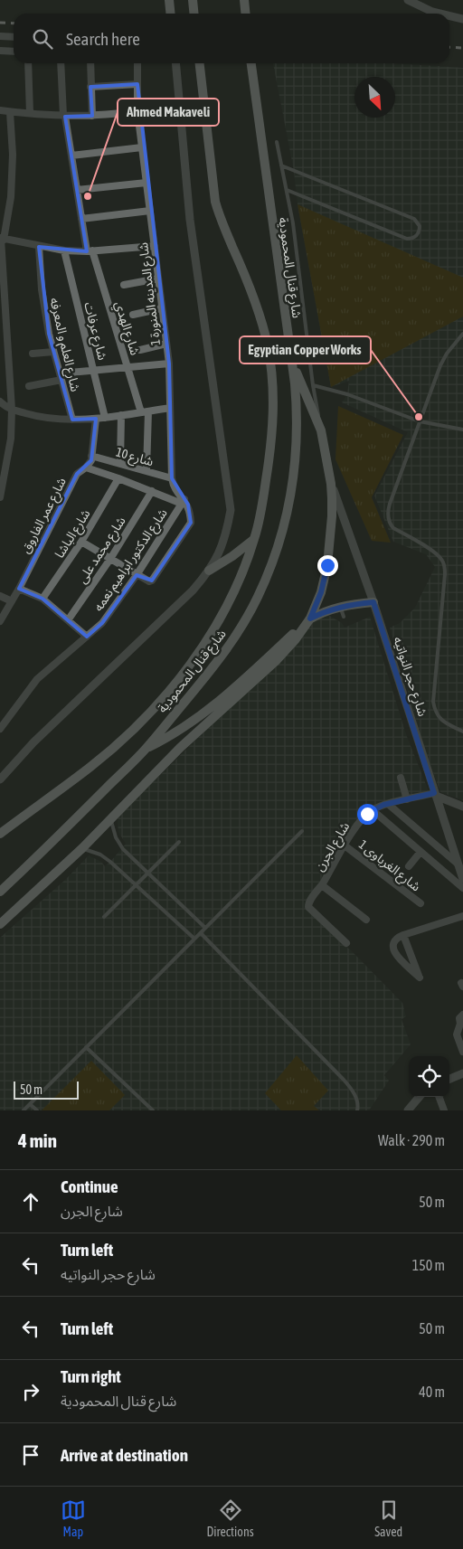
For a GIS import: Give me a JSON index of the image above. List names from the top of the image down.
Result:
{
  "streets": {
    "main road": ["شارع قنال المحمودية"],
    "street": [
      "شارع المدينه المنورة 1",
      "شارع الهدي",
      "شارع عرفات",
      "شارع العلم و المعرفه",
      "شارع 10",
      "شارع عمر الفاروق",
      "شارع الباشا",
      "شارع محمد على",
      "شارع الدكتور ابراهيم نعمه",
      "شارع حجر النواتيه",
      "شارع الجرن",
      "شارع الغرباوى 1"
    ]
  },
  "crossings": [
    ["شارع قنال المحمودية", "شارع حجر النواتيه"],
    ["شارع المدينه المنورة 1", "شارع 10"],
    ["شارع المدينه المنورة 1", "شارع الدكتور ابراهيم نعمه"],
    ["شارع الهدي", "شارع 10"],
    ["شارع 10", "شارع عمر الفاروق"],
    ["شارع حجر النواتيه", "شارع الجرن"],
    ["شارع الجرن", "شارع الغرباوى 1"]
  ],
  "places": ["Ahmed Makaveli", "Egyptian Copper Works"],
  "scale_bar": "50 m",
  "north": "bottom right",
  "page": {
    "search": "Search here",
    "scale": "50 m",
    "heading": ["4 min", "Walk · 290 m"],
    "list": [
      ["Continue", "شارع الجرن", "50 m"],
      ["Turn left", "شارع حجر النواتيه", "150 m"],
      ["Turn left", "50 m"],
      ["Turn right", "شارع قنال المحمودية", "40 m"],
      "Arrive at destination"
    ],
    "nav": ["Map", "Directions", "Saved"]
  }
}
